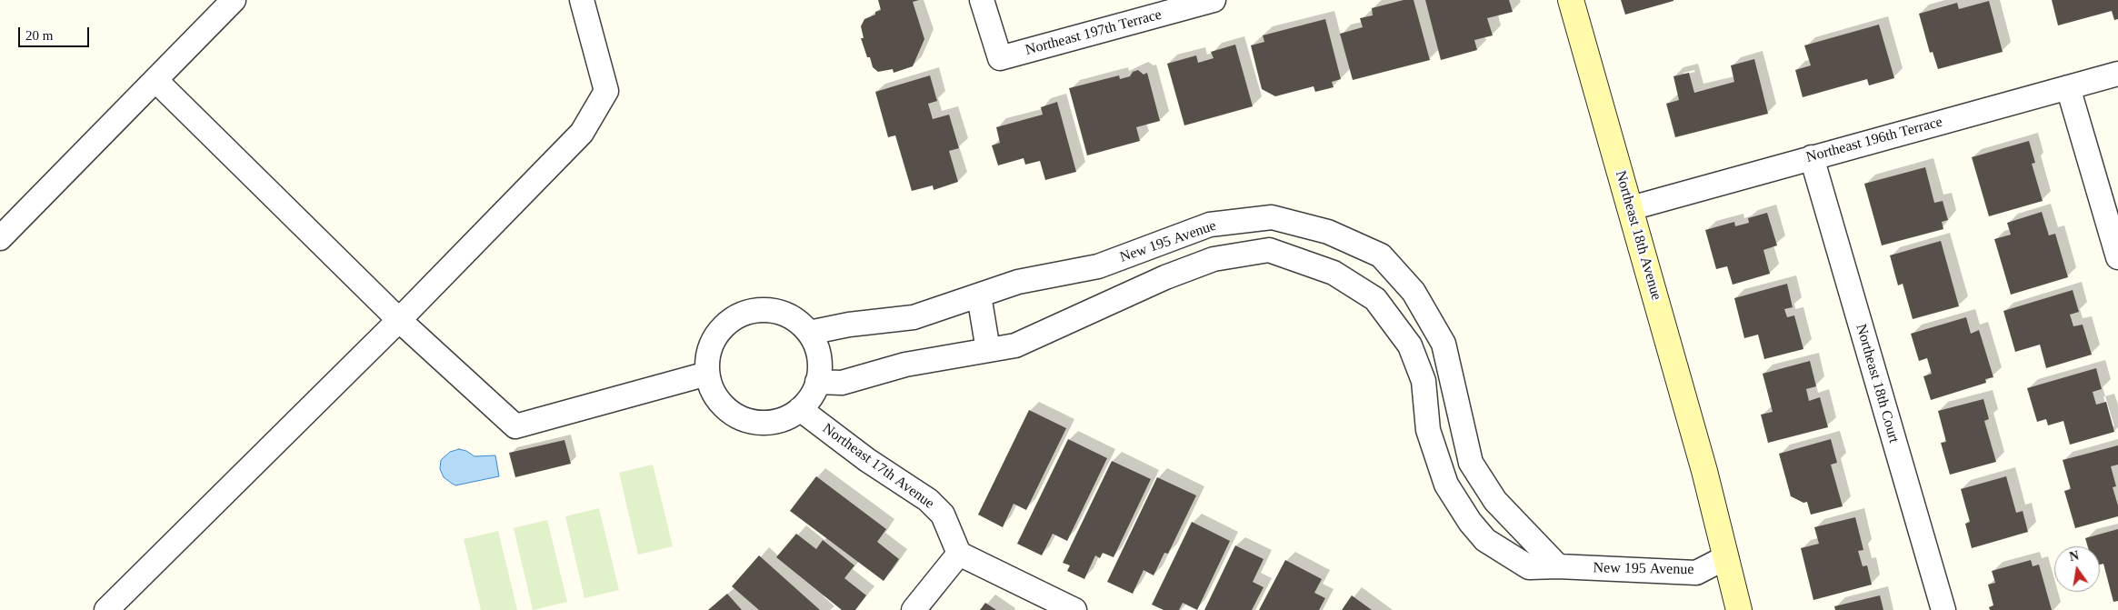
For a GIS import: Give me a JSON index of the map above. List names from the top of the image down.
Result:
{
  "streets": {
    "street": [
      "Northeast 197th Terrace",
      "Northeast 196th Terrace",
      "Northeast 18th Avenue",
      "New 195 Avenue",
      "Northeast 18th Court",
      "Northeast 17th Avenue"
    ]
  },
  "crossings": [
    ["Northeast 196th Terrace", "Northeast 18th Avenue"],
    ["Northeast 196th Terrace", "Northeast 18th Court"],
    ["Northeast 18th Avenue", "New 195 Avenue"],
    ["New 195 Avenue", "Northeast 17th Avenue"]
  ],
  "scale_bar": "20 m",
  "north": "top"
}
